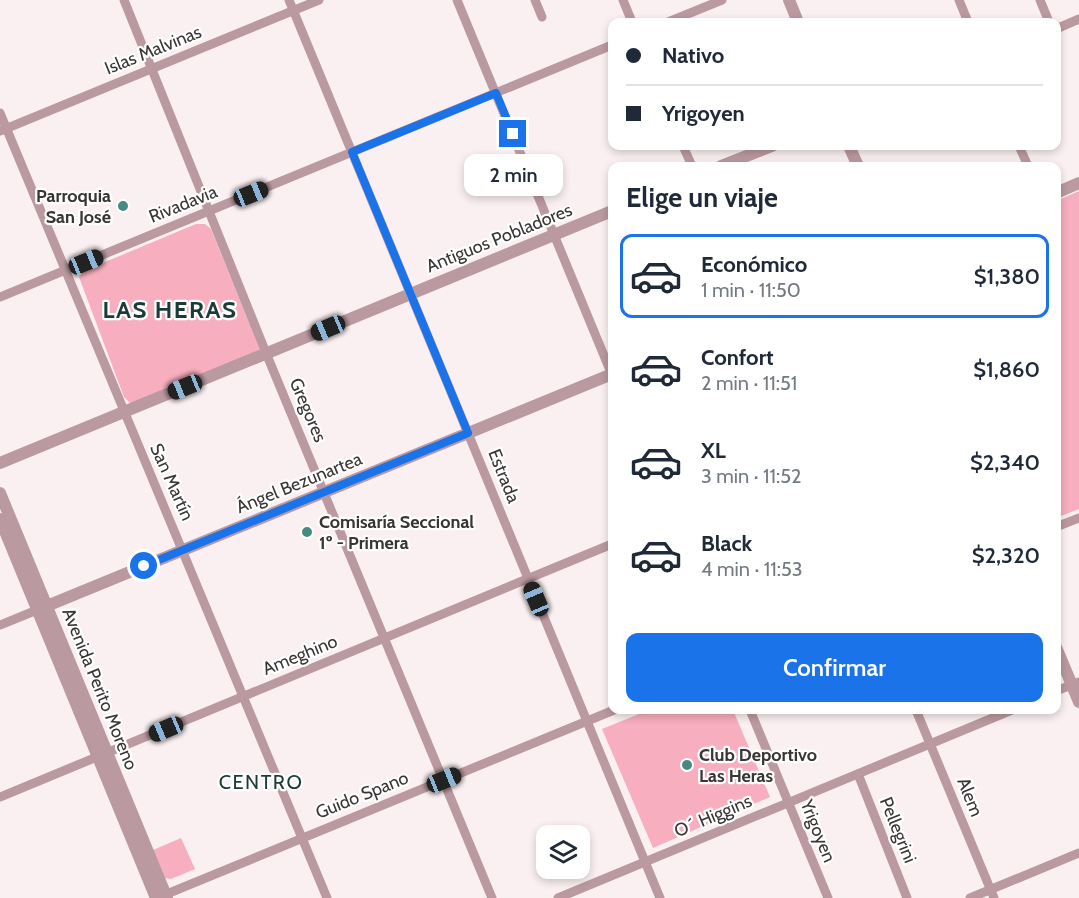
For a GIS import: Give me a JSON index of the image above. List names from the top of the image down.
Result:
{
  "streets": {
    "street": [
      "Islas Malvinas",
      "Rivadavia",
      "Antiguos Pobladores",
      "Gregores",
      "Estrada",
      "San Martín",
      "Ángel Bezunartea",
      "Ameghino",
      "Avenida Perito Moreno",
      "Guido Spano",
      "Alem",
      "O´ Higgins",
      "Pellegrini",
      "Yrigoyen"
    ]
  },
  "crossings": [
    ["Islas Malvinas", "Gregores"],
    ["Islas Malvinas", "Estrada"],
    ["Islas Malvinas", "San Martín"],
    ["Rivadavia", "Gregores"],
    ["Rivadavia", "Estrada"],
    ["Rivadavia", "San Martín"],
    ["Antiguos Pobladores", "Gregores"],
    ["Antiguos Pobladores", "Estrada"],
    ["Antiguos Pobladores", "San Martín"],
    ["Gregores", "Ángel Bezunartea"],
    ["Gregores", "Ameghino"],
    ["Gregores", "Guido Spano"],
    ["Estrada", "Ángel Bezunartea"],
    ["Estrada", "Ameghino"],
    ["Estrada", "Guido Spano"],
    ["Estrada", "O´ Higgins"],
    ["San Martín", "Ángel Bezunartea"],
    ["San Martín", "Ameghino"],
    ["San Martín", "Guido Spano"],
    ["Ángel Bezunartea", "Avenida Perito Moreno"],
    ["Ameghino", "Avenida Perito Moreno"],
    ["Avenida Perito Moreno", "Guido Spano"],
    ["Alem", "O´ Higgins"],
    ["O´ Higgins", "Pellegrini"],
    ["O´ Higgins", "Yrigoyen"]
  ],
  "districts": ["LAS HERAS", "CENTRO"],
  "places": ["Parroquia San José", "Comisaría Seccional 1º - Primera", "Club Deportivo Las Heras"],
  "page": {
    "banner": ["Nativo", "Yrigoyen"],
    "bubble": "2 min",
    "heading": "Elige un viaje",
    "list": [
      {
        "name": "Económico",
        "note": "1 min · 11:50",
        "value": "$1,380"
      },
      {
        "name": "Confort",
        "note": "2 min · 11:51",
        "value": "$1,860"
      },
      {
        "name": "XL",
        "note": "3 min · 11:52",
        "value": "$2,340"
      },
      {
        "name": "Black",
        "note": "4 min · 11:53",
        "value": "$2,320"
      }
    ],
    "buttons": "Confirmar"
  }
}
